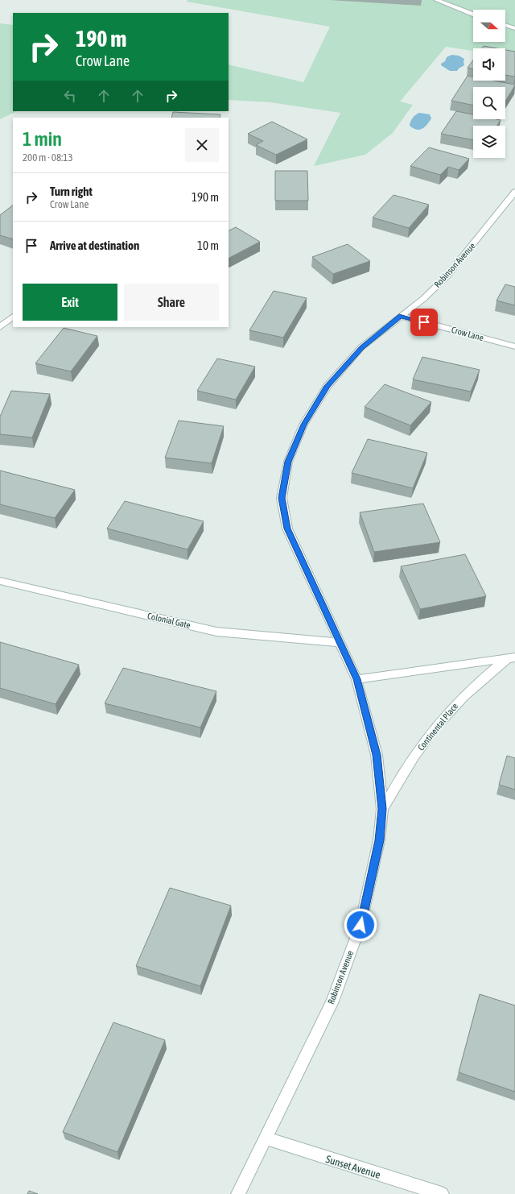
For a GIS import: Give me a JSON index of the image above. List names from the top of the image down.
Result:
{
  "streets": {
    "street": [
      "Robinson Avenue",
      "Crow Lane",
      "Colonial Gate",
      "Continental Place",
      "Sunset Avenue"
    ]
  },
  "crossings": [
    ["Robinson Avenue", "Crow Lane"],
    ["Robinson Avenue", "Colonial Gate"],
    ["Robinson Avenue", "Continental Place"],
    ["Robinson Avenue", "Sunset Avenue"]
  ],
  "north": "right",
  "page": {
    "turn": ["190 m", "Crow Lane"],
    "heading": ["1 min", "200 m · 08:13"],
    "list": [
      {
        "name": "Turn right",
        "note": "Crow Lane",
        "value": "190 m"
      },
      {
        "name": "Arrive at destination",
        "value": "10 m"
      }
    ],
    "buttons": ["Exit", "Share"]
  }
}
